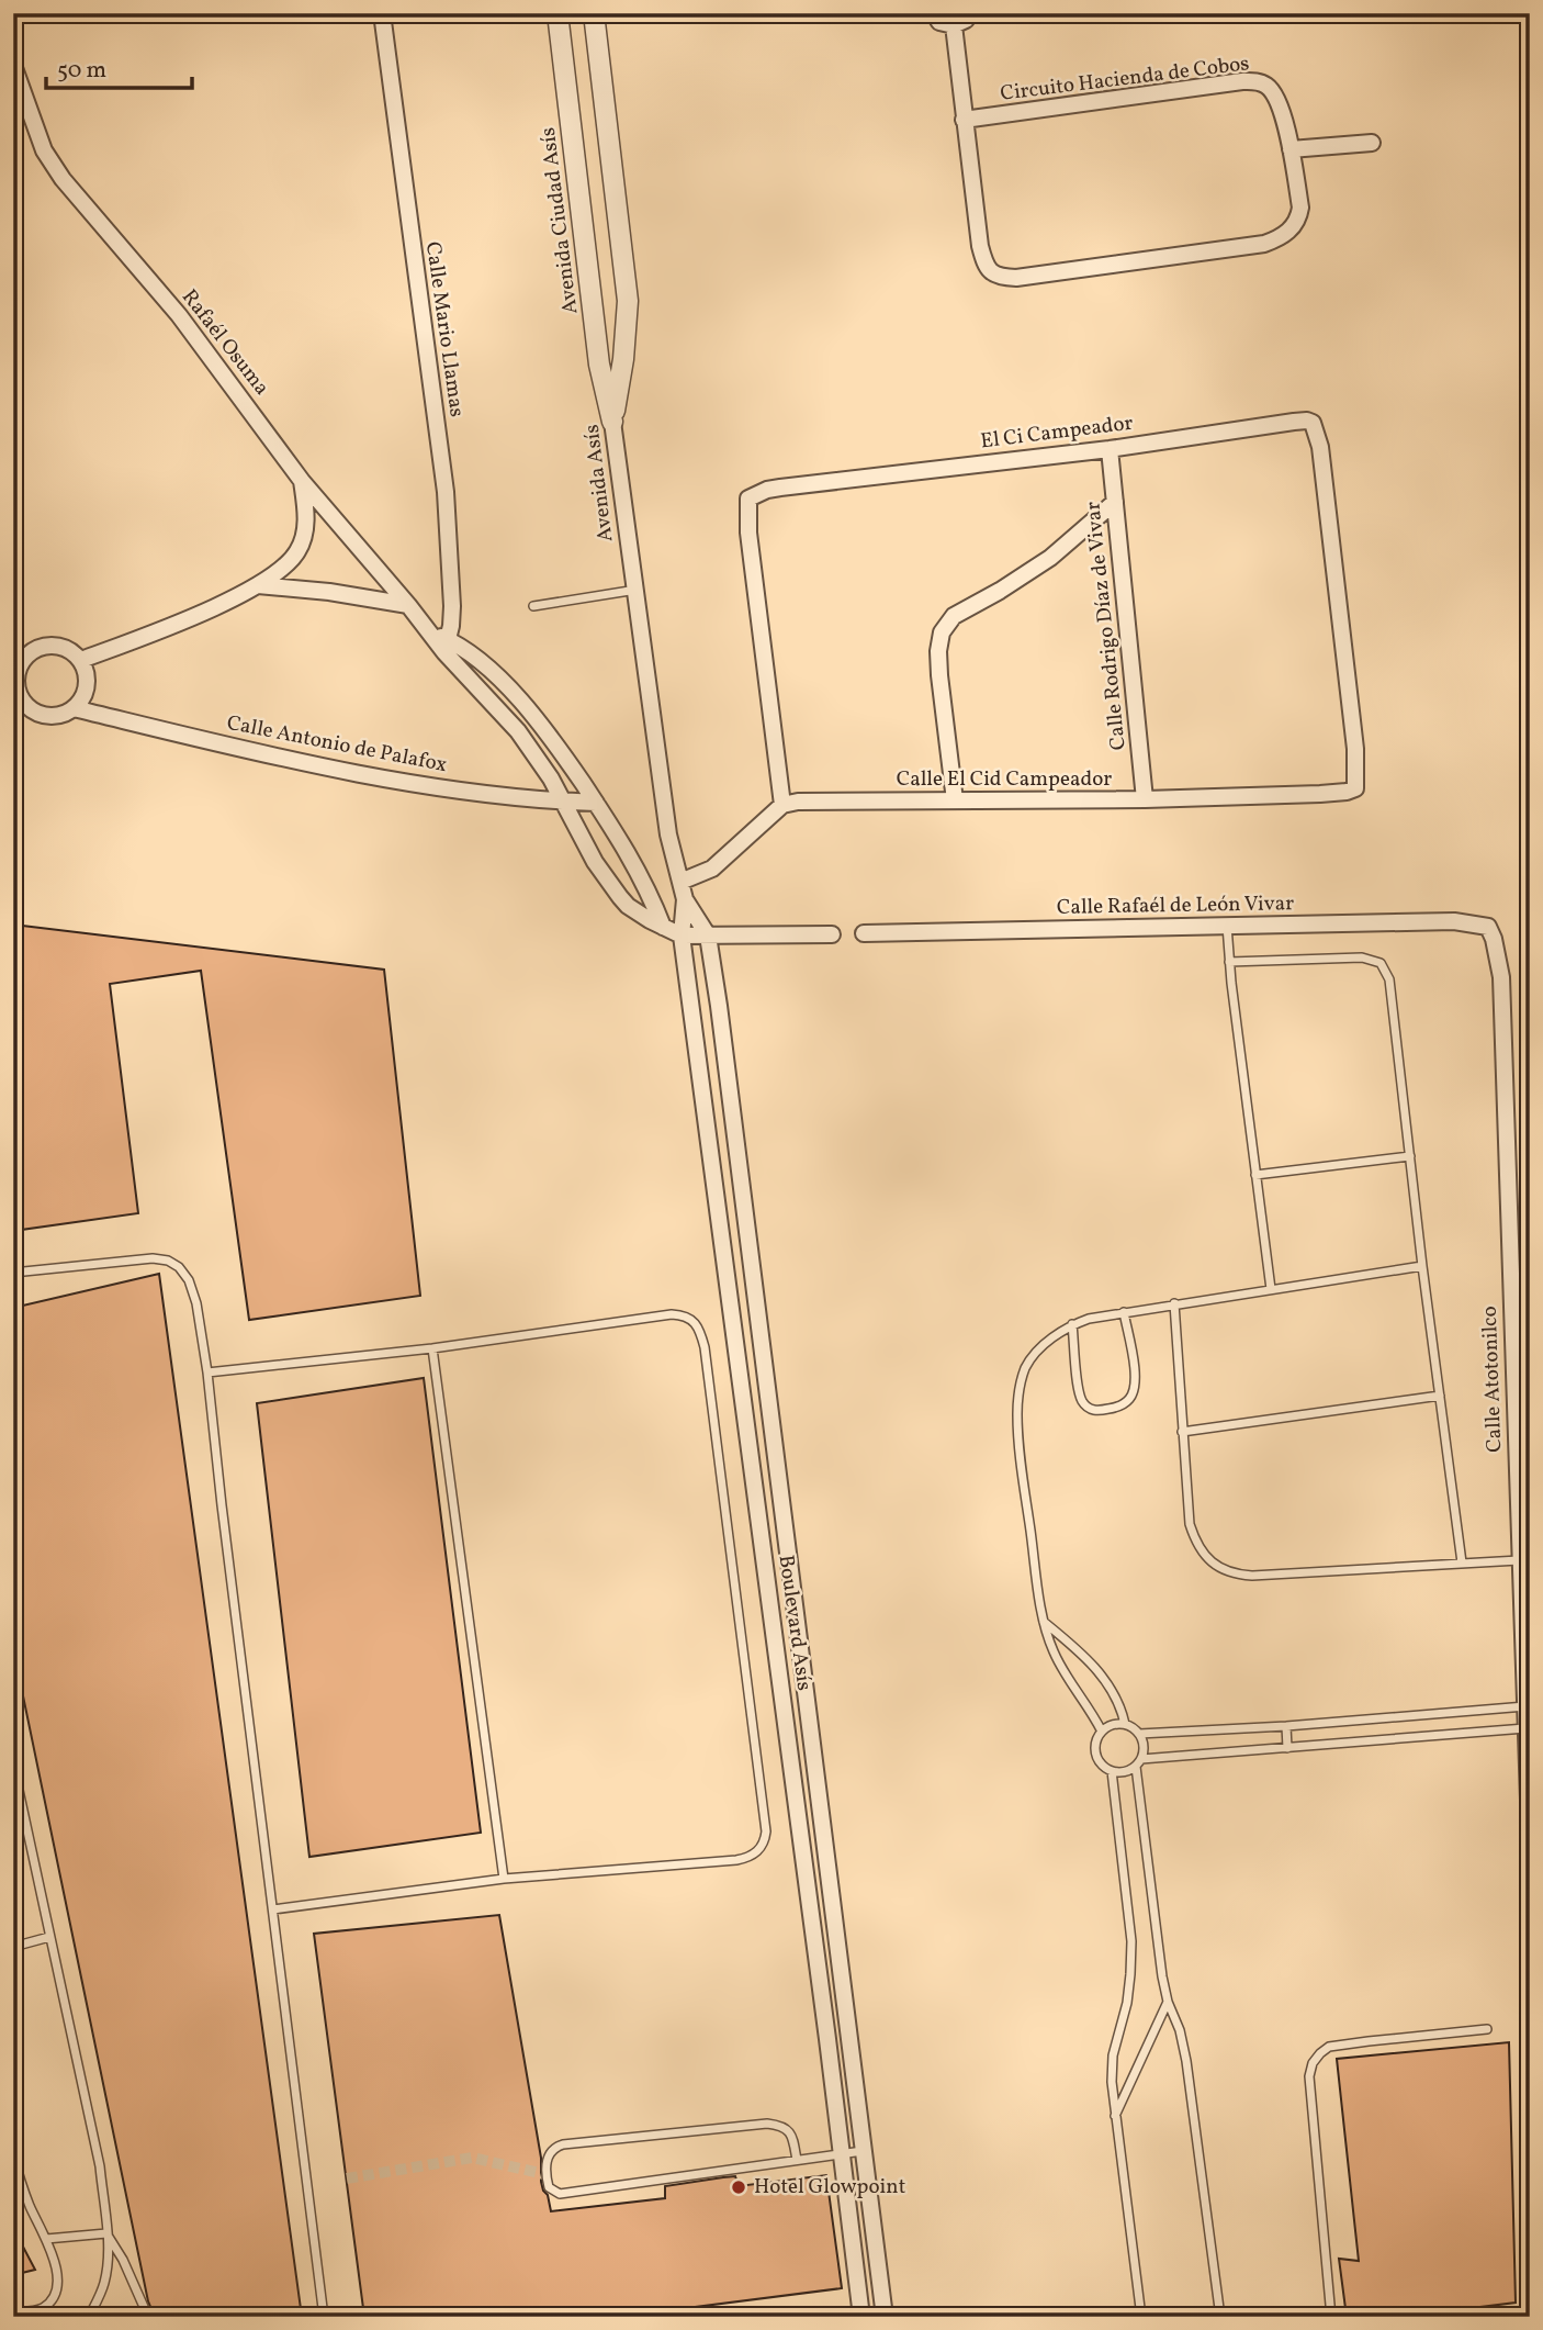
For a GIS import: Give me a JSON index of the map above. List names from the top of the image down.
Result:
{
  "streets": {
    "street": [
      "Circuito Hacienda de Cobos",
      "Avenida Ciudad Asís",
      "Calle Mario Llamas",
      "Rafaél Osuma",
      "El Ci Campeador",
      "Avenida Asís",
      "Calle Rodrigo Díaz de Vivar",
      "Calle Antonio de Palafox",
      "Calle El Cid Campeador",
      "Calle Rafaél de León Vivar",
      "Calle Atotonilco",
      "Boulevard Asís"
    ]
  },
  "crossings": [
    ["Avenida Ciudad Asís", "Avenida Asís"],
    ["Calle Mario Llamas", "Rafaél Osuma"],
    ["Rafaél Osuma", "Avenida Asís"],
    ["Rafaél Osuma", "Calle Antonio de Palafox"],
    ["Rafaél Osuma", "Boulevard Asís"],
    ["El Ci Campeador", "Calle Rodrigo Díaz de Vivar"],
    ["El Ci Campeador", "Calle El Cid Campeador"],
    ["Avenida Asís", "Boulevard Asís"],
    ["Calle Rodrigo Díaz de Vivar", "Calle El Cid Campeador"],
    ["Calle Rafaél de León Vivar", "Calle Atotonilco"]
  ],
  "places": ["Hotel Glowpoint"],
  "scale_bar": "50 m"
}
